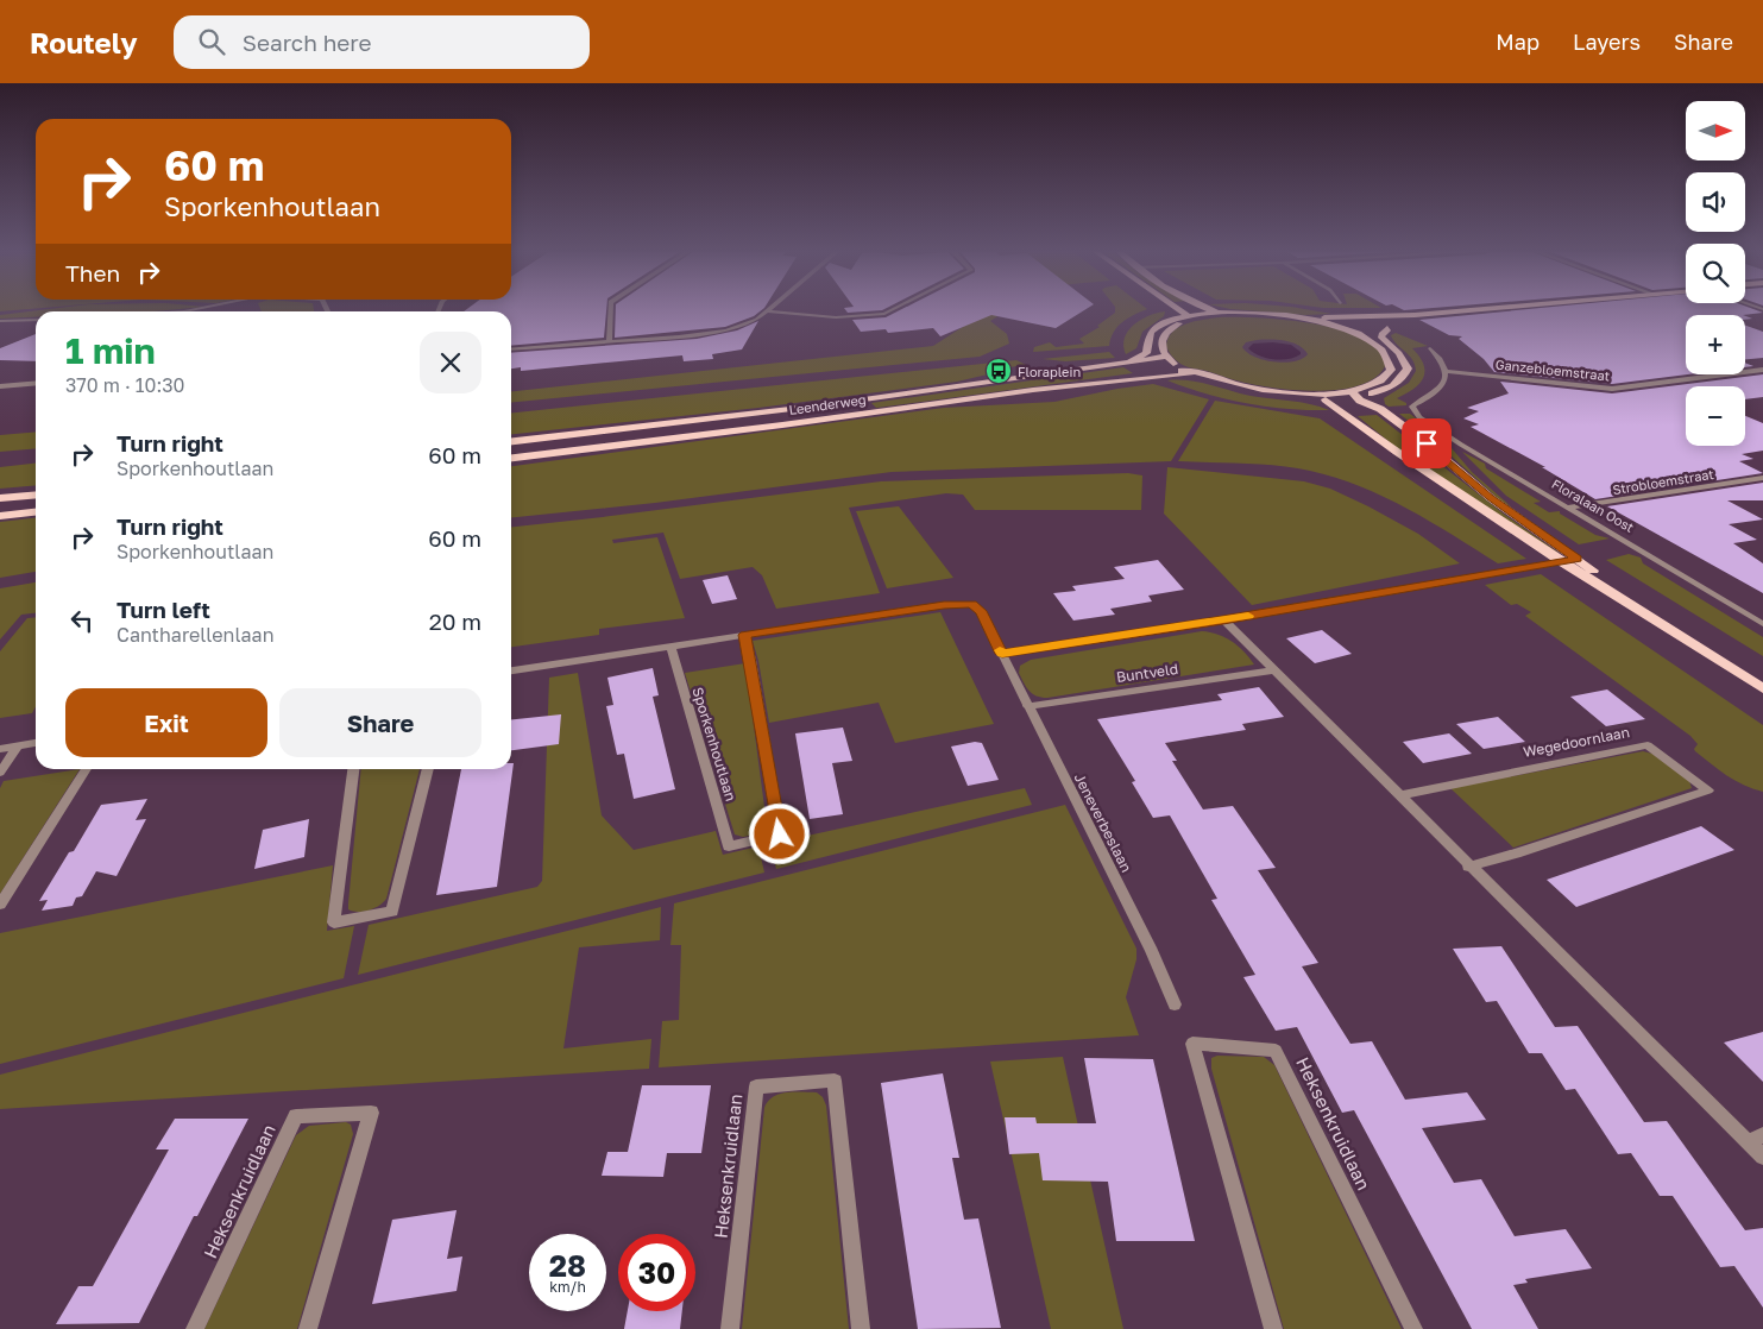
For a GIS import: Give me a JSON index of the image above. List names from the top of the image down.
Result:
{
  "streets": {
    "main road": ["Leenderweg"],
    "street": [
      "Ganzebloemstraat",
      "Strobloemstraat",
      "Floralaan Oost",
      "Buntveld",
      "Wegedoornlaan",
      "Sporkenhoutlaan",
      "Jeneverbeslaan",
      "Heksenkruidlaan"
    ]
  },
  "crossings": [
    ["Ganzebloemstraat", "Floralaan Oost"],
    ["Strobloemstraat", "Floralaan Oost"],
    ["Buntveld", "Jeneverbeslaan"]
  ],
  "places": {
    "bus stop": ["Floraplein"]
  },
  "north": "right",
  "page": {
    "header": "Routely",
    "search": "Search here",
    "nav": ["Map", "Layers", "Share"],
    "map_buttons": ["+", "−"],
    "turn": ["60 m", "Sporkenhoutlaan"],
    "then": "Then",
    "heading": ["1 min", "370 m · 10:30"],
    "list": [
      {
        "name": "Turn right",
        "note": "Sporkenhoutlaan",
        "value": "60 m"
      },
      {
        "name": "Turn right",
        "note": "Sporkenhoutlaan",
        "value": "60 m"
      },
      {
        "name": "Turn left",
        "note": "Cantharellenlaan",
        "value": "20 m"
      }
    ],
    "buttons": ["Exit", "Share"],
    "speed": "28 km/h",
    "limit": "30"
  }
}
